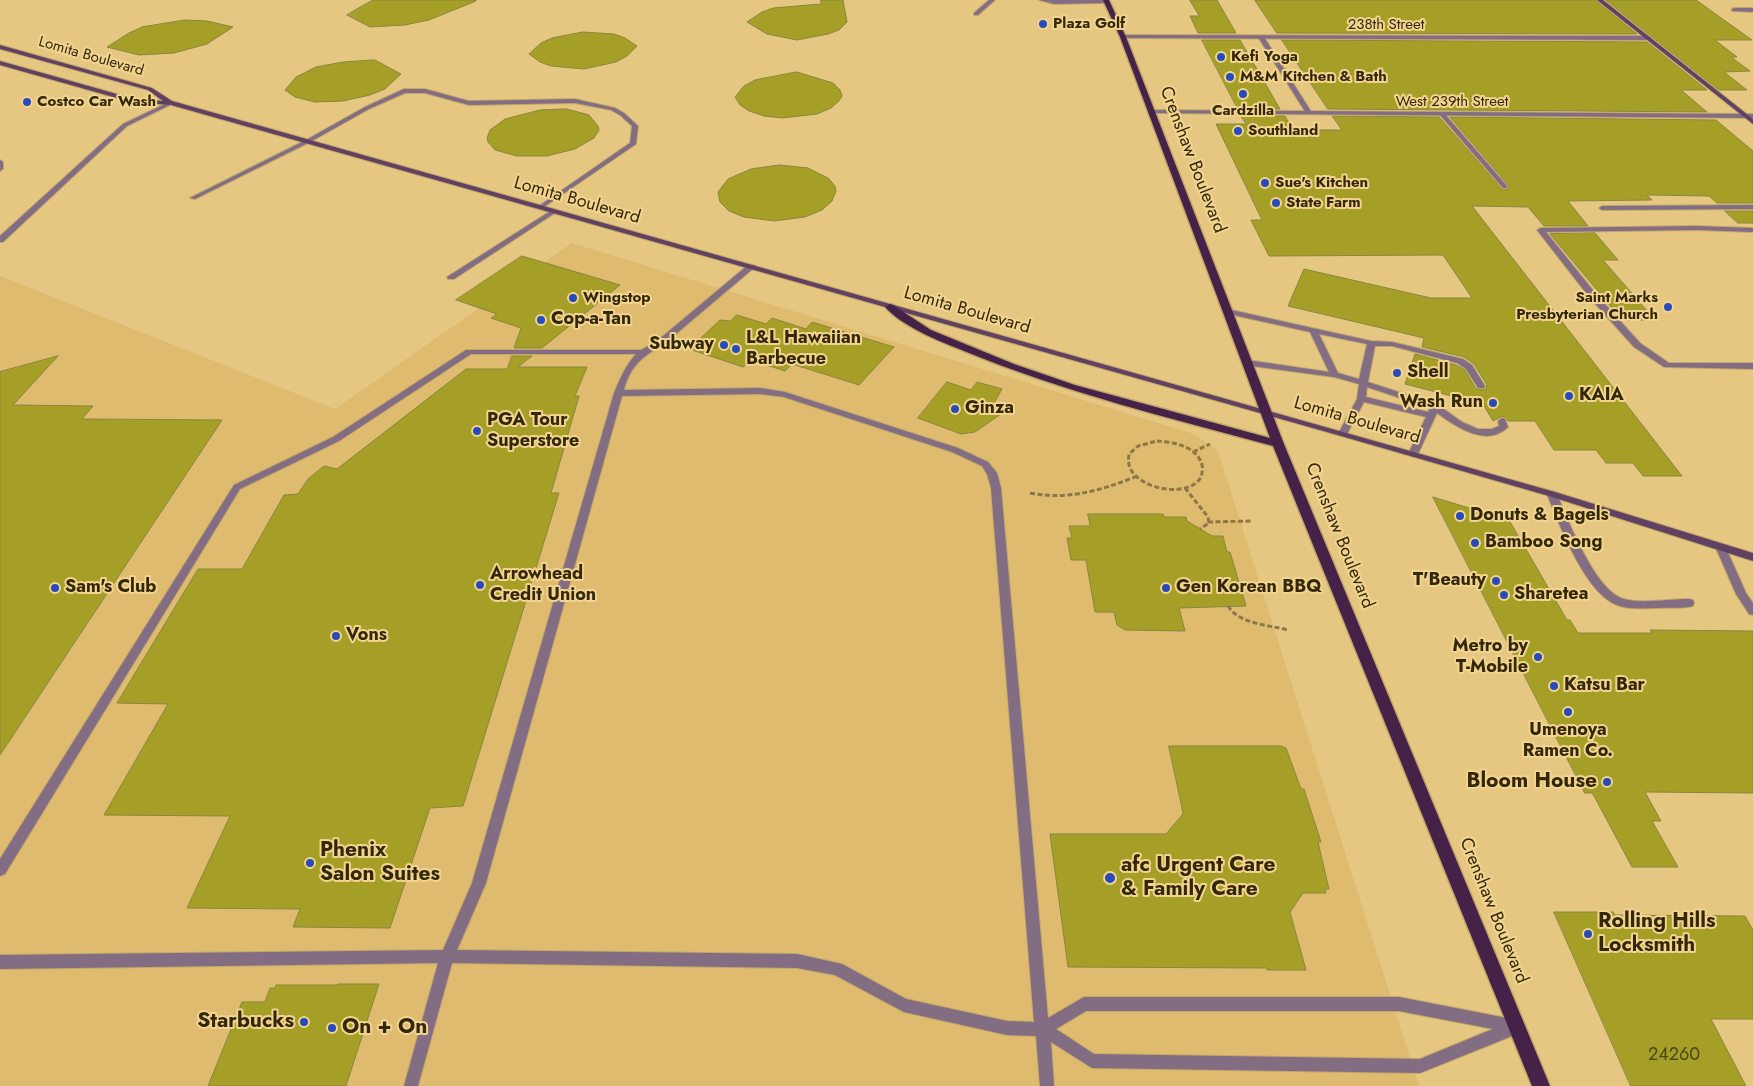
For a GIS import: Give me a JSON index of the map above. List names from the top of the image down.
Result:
{
  "streets": {
    "main road": ["Lomita Boulevard", "Crenshaw Boulevard"],
    "street": ["238th Street", "West 239th Street"]
  },
  "crossings": [
    ["238th Street", "Crenshaw Boulevard"],
    ["Lomita Boulevard", "Crenshaw Boulevard"],
    ["West 239th Street", "Crenshaw Boulevard"]
  ],
  "places": [
    "Plaza Golf",
    "Kefi Yoga",
    "M&M Kitchen & Bath",
    "Cardzilla",
    "Costco Car Wash",
    "Southland",
    "Sue's Kitchen",
    "State Farm",
    "Wingstop",
    "Saint Marks Presbyterian Church",
    "Cop-a-Tan",
    "Subway",
    "L&L Hawaiian Barbecue",
    "Shell",
    "KAIA",
    "Wash Run",
    "Ginza",
    "PGA Tour Superstore",
    "Donuts & Bagels",
    "Bamboo Song",
    "T'Beauty",
    "Arrowhead Credit Union",
    "Sam's Club",
    "Gen Korean BBQ",
    "Sharetea",
    "Vons",
    "Metro by T-Mobile",
    "Katsu Bar",
    "Umenoya Ramen Co.",
    "Bloom House",
    "Phenix Salon Suites",
    "afc Urgent Care & Family Care",
    "Rolling Hills Locksmith",
    "Starbucks",
    "On + On"
  ],
  "house_numbers": ["24260"]
}
